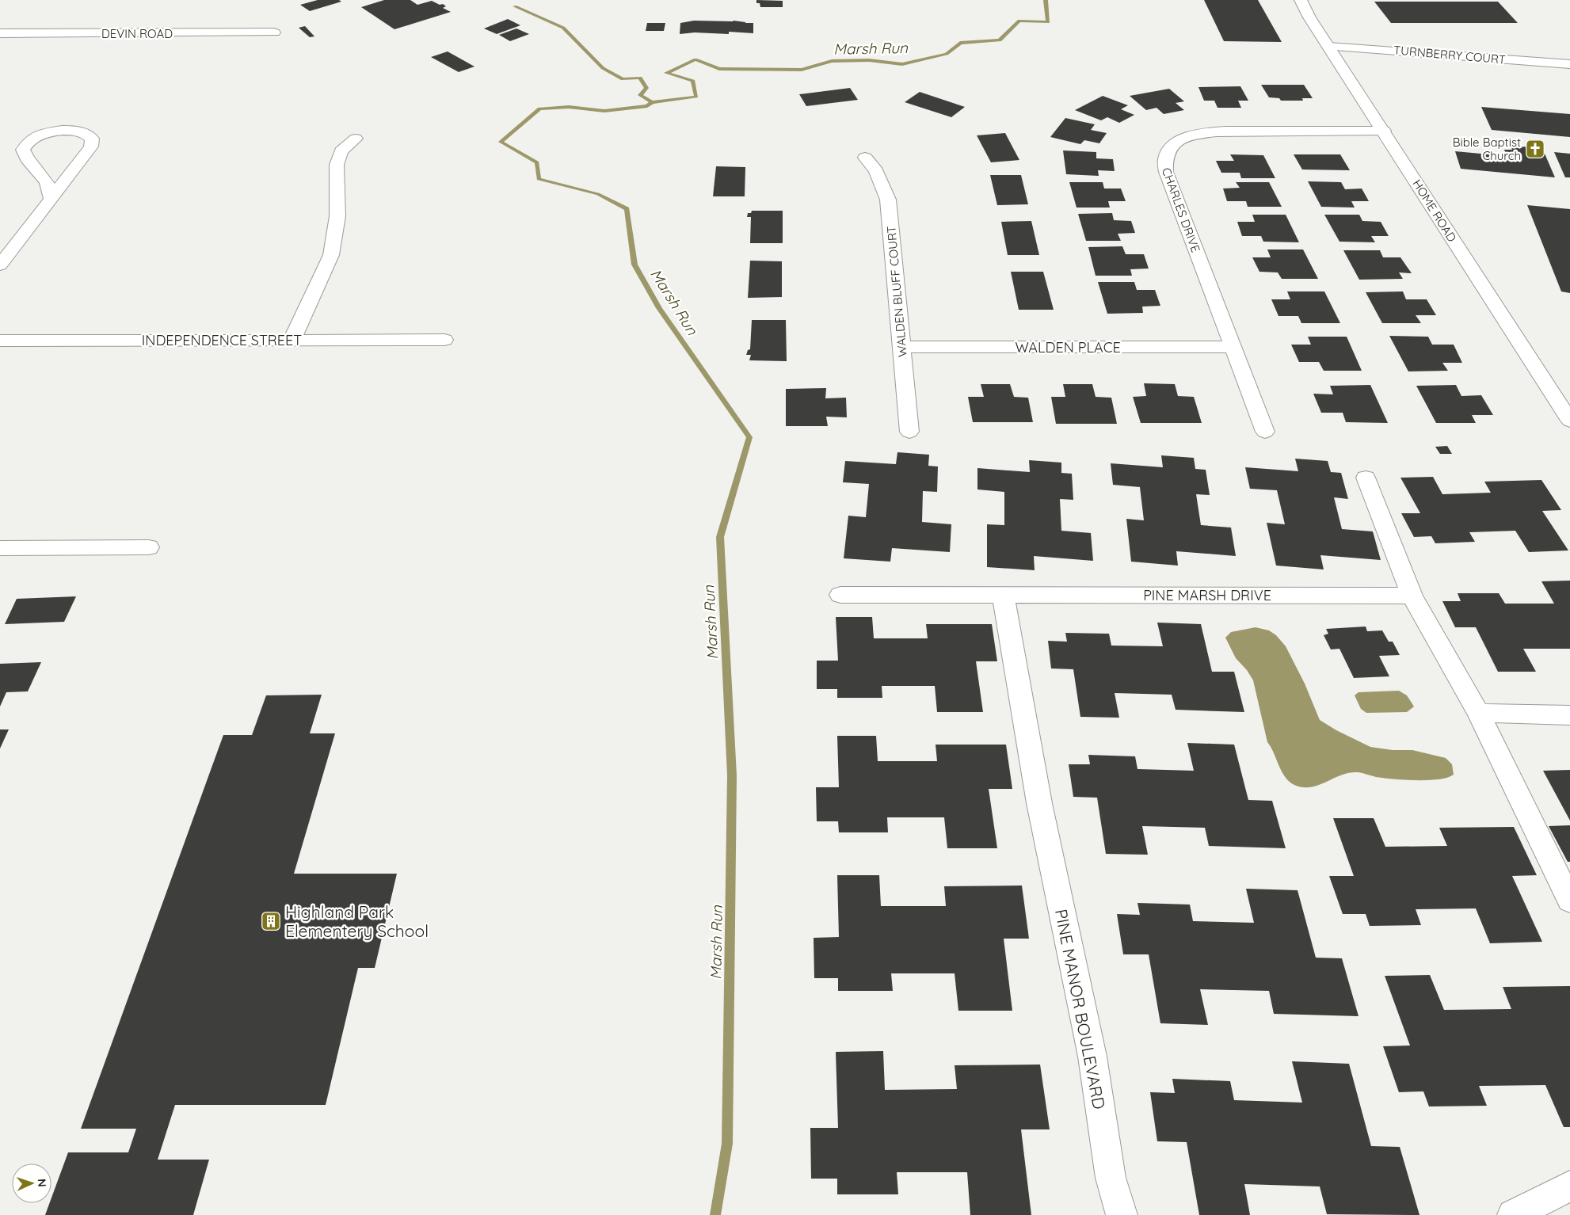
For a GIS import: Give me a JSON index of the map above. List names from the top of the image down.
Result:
{
  "streets": {
    "street": [
      "DEVIN ROAD",
      "TURNBERRY COURT",
      "CHARLES DRIVE",
      "HOME ROAD",
      "WALDEN BLUFF COURT",
      "INDEPENDENCE STREET",
      "WALDEN PLACE",
      "PINE MARSH DRIVE",
      "PINE MANOR BOULEVARD"
    ]
  },
  "crossings": [
    ["TURNBERRY COURT", "HOME ROAD"],
    ["CHARLES DRIVE", "HOME ROAD"],
    ["CHARLES DRIVE", "WALDEN PLACE"],
    ["WALDEN BLUFF COURT", "WALDEN PLACE"],
    ["PINE MARSH DRIVE", "PINE MANOR BOULEVARD"]
  ],
  "water": ["Marsh Run"],
  "places": {
    "church": ["Bible Baptist Church"],
    "building": ["Highland Park Elementery School"]
  },
  "north": "right"
}
